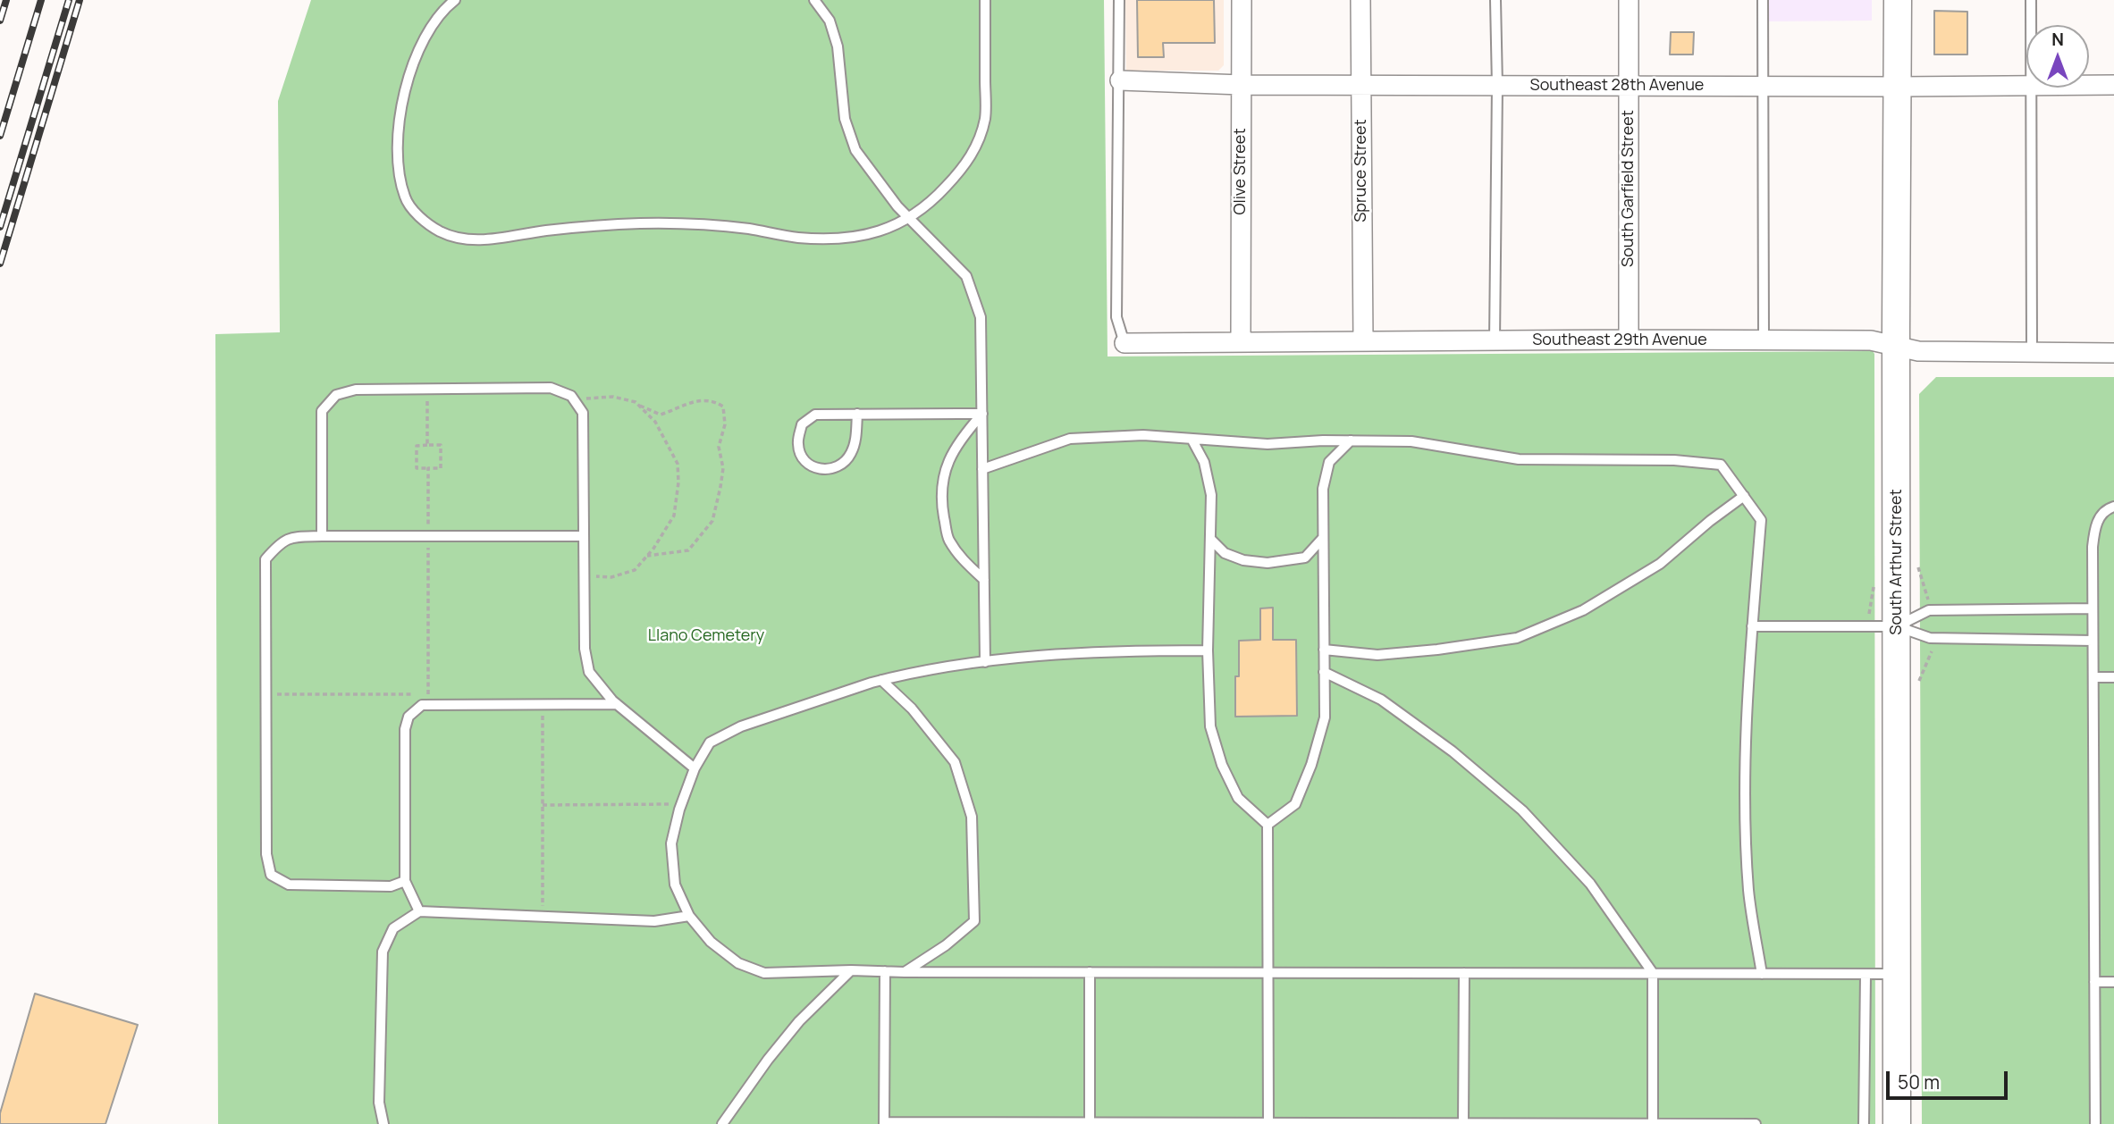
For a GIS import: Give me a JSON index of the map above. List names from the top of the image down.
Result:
{
  "streets": {
    "main road": ["South Arthur Street"],
    "street": [
      "Southeast 28th Avenue",
      "Spruce Street",
      "Olive Street",
      "South Garfield Street",
      "Southeast 29th Avenue"
    ]
  },
  "crossings": [
    ["Southeast 28th Avenue", "Spruce Street"],
    ["Southeast 28th Avenue", "Olive Street"],
    ["Southeast 28th Avenue", "South Garfield Street"],
    ["Southeast 28th Avenue", "South Arthur Street"],
    ["Spruce Street", "Southeast 29th Avenue"],
    ["Olive Street", "Southeast 29th Avenue"],
    ["South Garfield Street", "Southeast 29th Avenue"],
    ["Southeast 29th Avenue", "South Arthur Street"]
  ],
  "parks": ["Llano Cemetery"],
  "scale_bar": "50 m",
  "north": "top"
}
